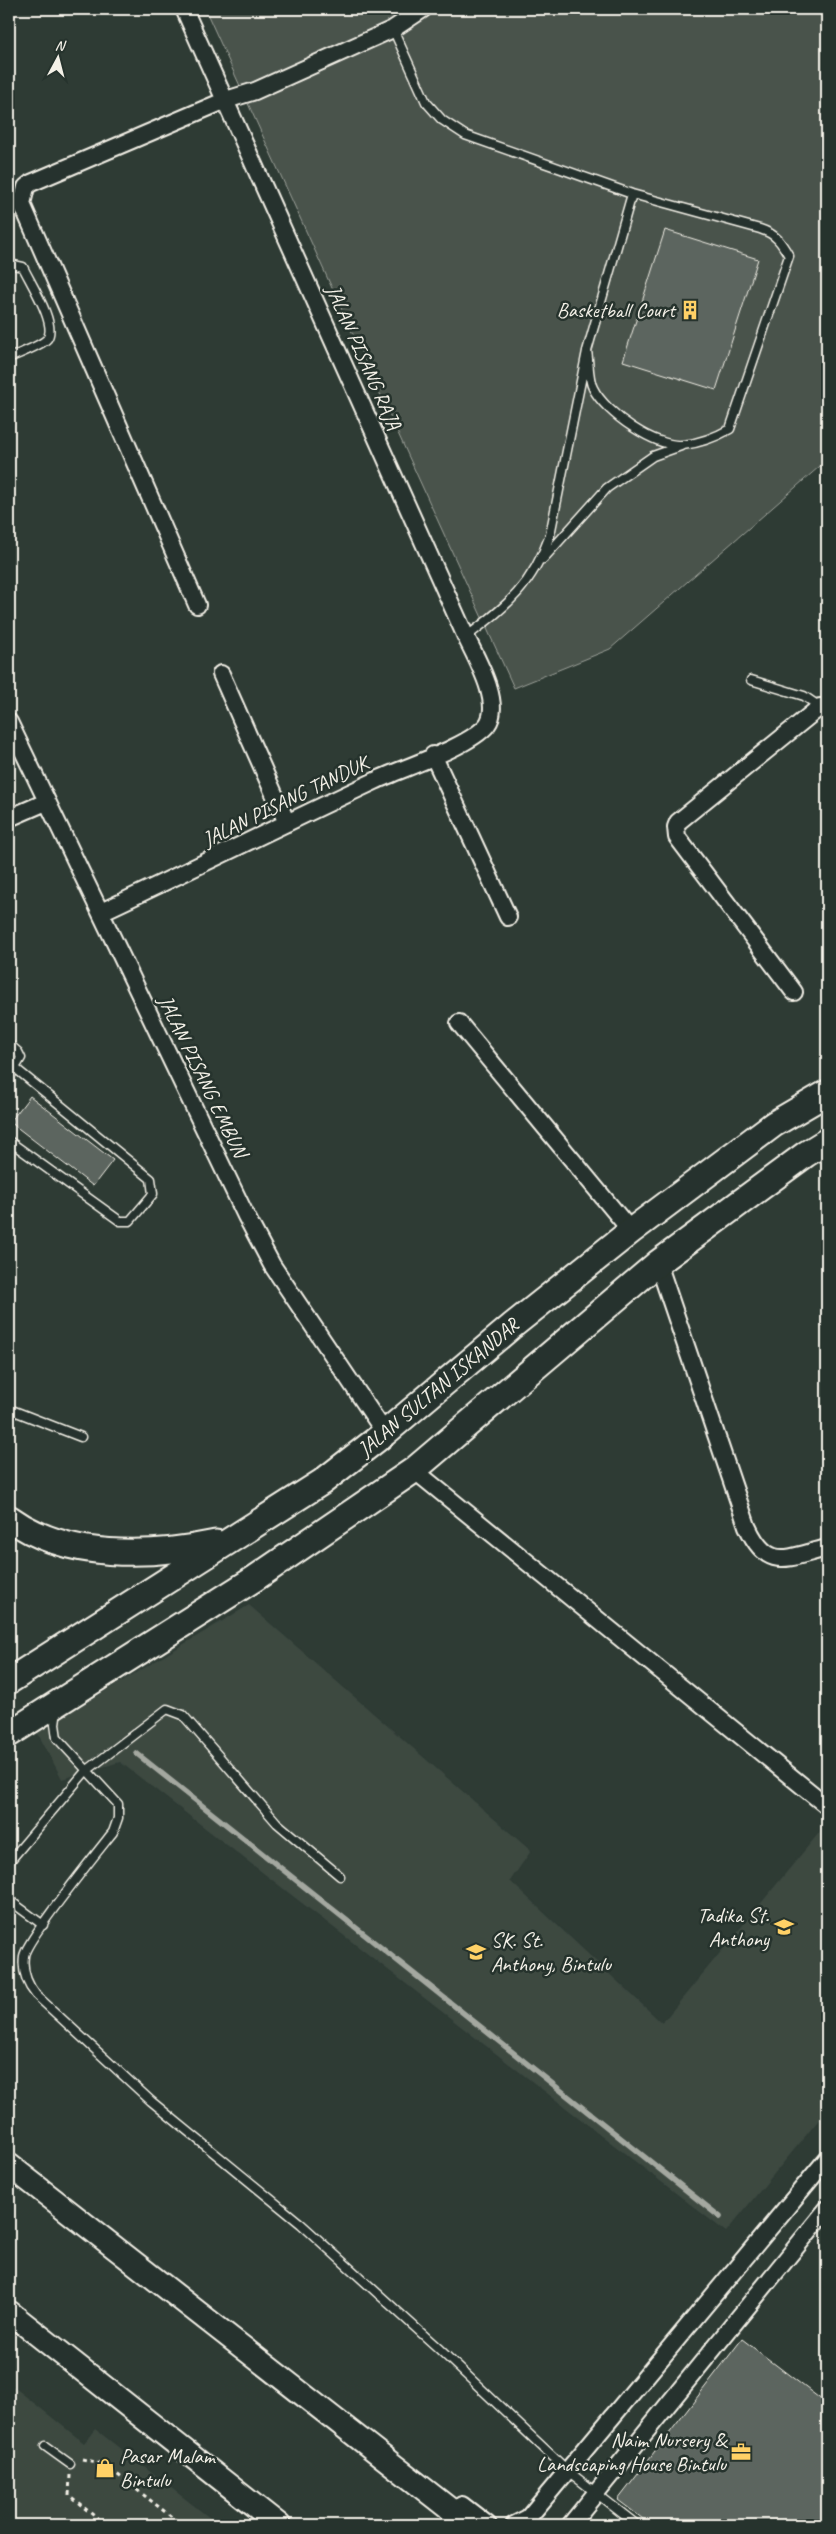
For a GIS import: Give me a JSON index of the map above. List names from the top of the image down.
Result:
{
  "streets": {
    "main road": ["JALAN SULTAN ISKANDAR"],
    "street": ["JALAN PISANG RAJA", "JALAN PISANG TANDUK", "JALAN PISANG EMBUN"]
  },
  "crossings": [
    ["JALAN PISANG RAJA", "JALAN PISANG TANDUK"],
    ["JALAN PISANG TANDUK", "JALAN PISANG EMBUN"],
    ["JALAN PISANG EMBUN", "JALAN SULTAN ISKANDAR"]
  ],
  "places": {
    "building": ["Basketball Court"],
    "school or university": ["Tadika St. Anthony", "SK. St. Anthony, Bintulu"],
    "office": ["Naim Nursery & Landscaping House Bintulu"],
    "shop": ["Pasar Malam Bintulu"]
  },
  "north": "top"
}
